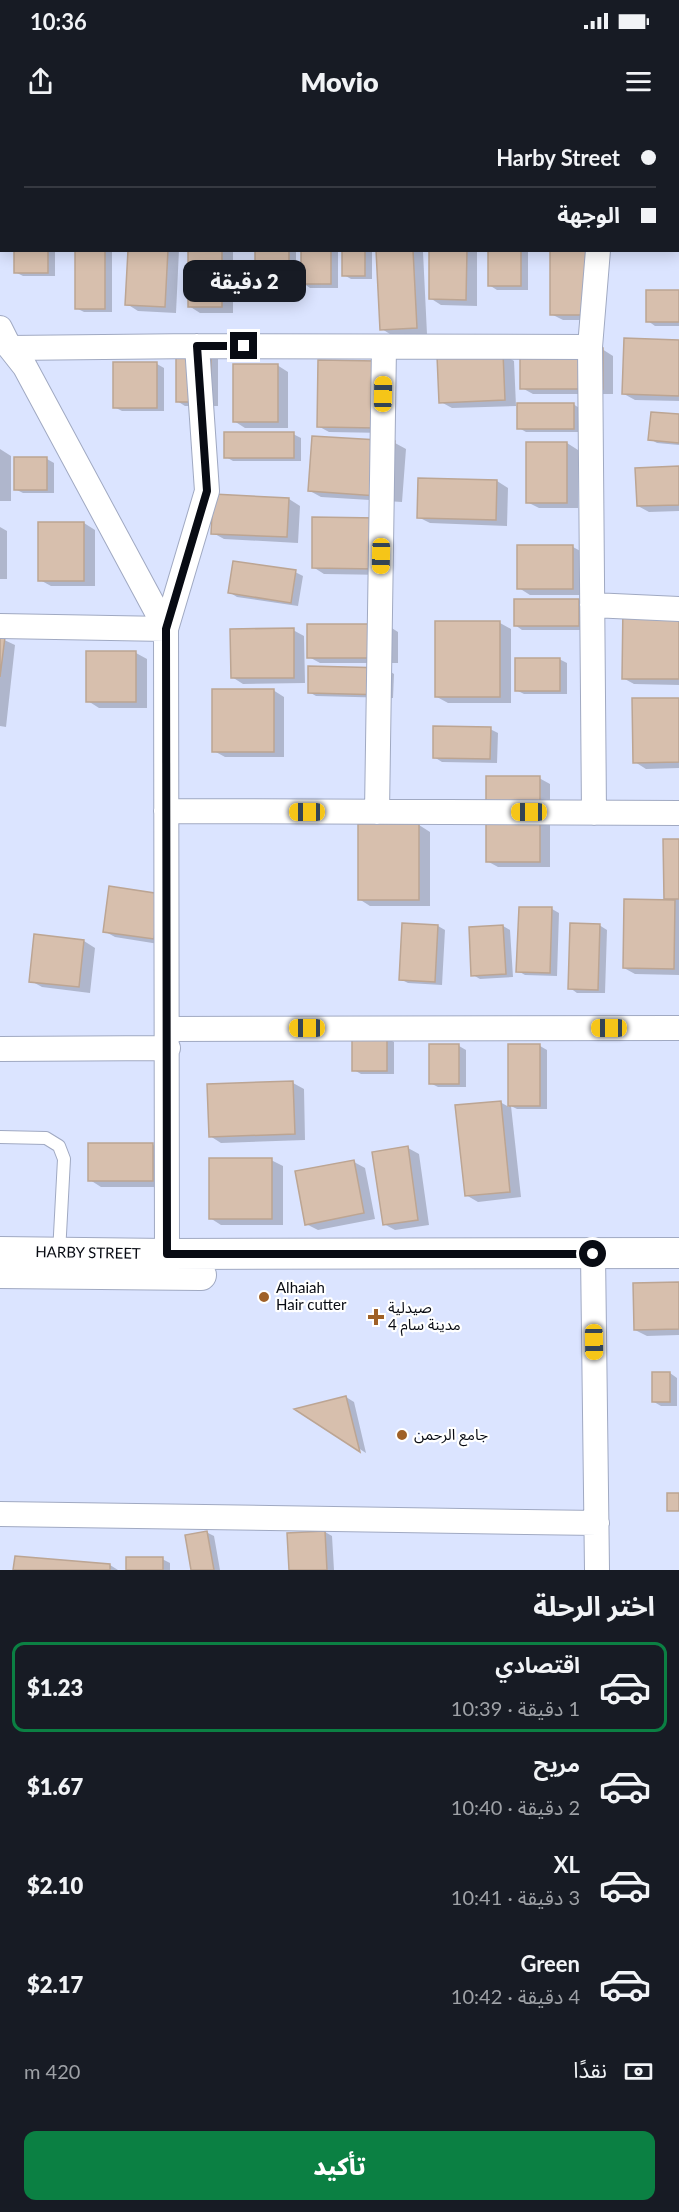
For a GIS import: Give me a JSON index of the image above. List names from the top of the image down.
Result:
{
  "streets": {
    "street": ["HARBY STREET"]
  },
  "places": {
    "other": ["Alhaiah Hair cutter", "جامع الرحمن"],
    "health": ["صيدلية مدينة سام 4"]
  },
  "page": {
    "status": "10:36",
    "header": "Movio",
    "banner": ["Harby Street", "الوجهة"],
    "bubble": "2 دقيقة",
    "heading": "اختر الرحلة",
    "list": [
      {
        "name": "اقتصادي",
        "note": "1 دقيقة · 10:39",
        "value": "$1.23"
      },
      {
        "name": "مريح",
        "note": "2 دقيقة · 10:40",
        "value": "$1.67"
      },
      {
        "name": "XL",
        "note": "3 دقيقة · 10:41",
        "value": "$2.10"
      },
      {
        "name": "Green",
        "note": "4 دقيقة · 10:42",
        "value": "$2.17"
      }
    ],
    "pay": ["نقدًا", "420 m"],
    "buttons": "تأكيد"
  }
}
